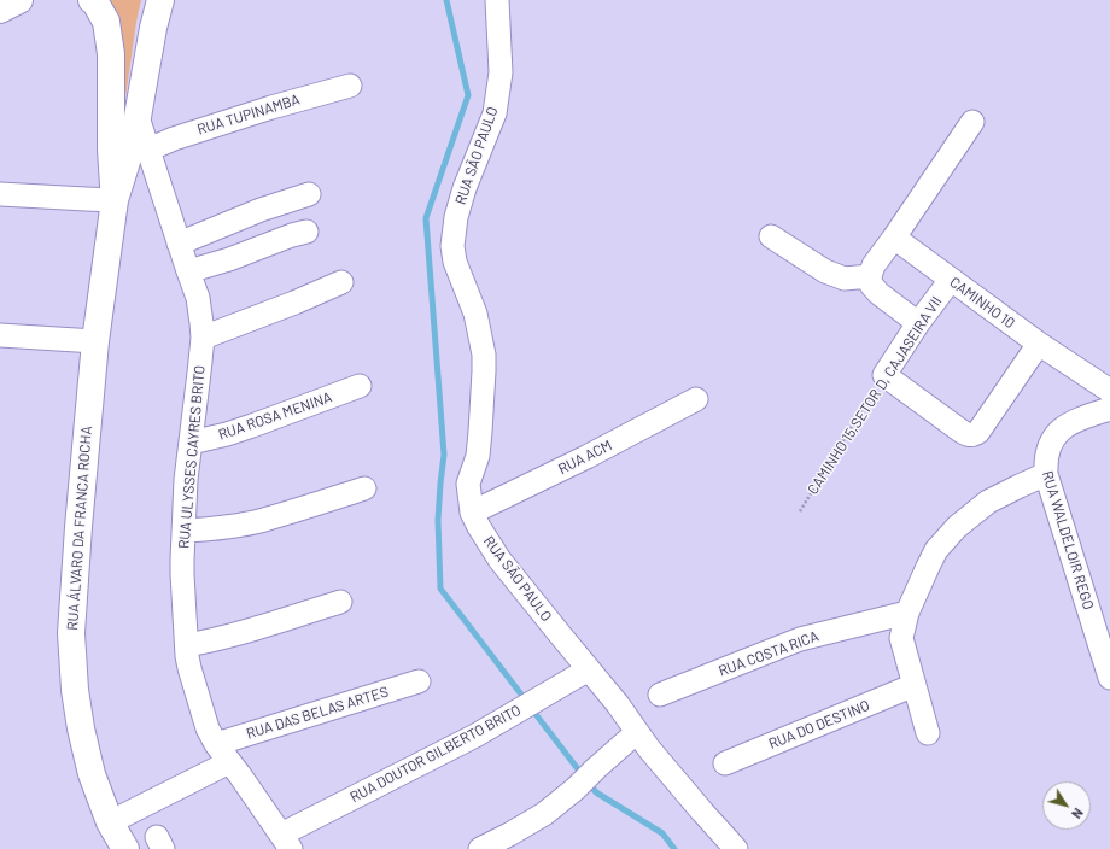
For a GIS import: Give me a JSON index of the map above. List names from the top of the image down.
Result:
{
  "streets": {
    "main road": ["RUA ÁLVARO DA FRANCA ROCHA"],
    "street": [
      "RUA TUPINAMBA",
      "RUA SÃO PAULO",
      "CAMINHO 10",
      "CAMINHO 15,SETOR D, CAJASEIRA VII",
      "RUA ROSA MENINA",
      "RUA ULYSSES CAYRES BRITO",
      "RUA ACM",
      "RUA WALDELOIR REGO",
      "RUA COSTA RICA",
      "RUA DAS BELAS ARTES",
      "RUA DO DESTINO",
      "RUA DOUTOR GILBERTO BRITO"
    ]
  },
  "crossings": [
    ["RUA SÃO PAULO", "RUA ACM"],
    ["RUA SÃO PAULO", "RUA DOUTOR GILBERTO BRITO"],
    ["CAMINHO 10", "CAMINHO 15,SETOR D, CAJASEIRA VII"],
    ["RUA ROSA MENINA", "RUA ULYSSES CAYRES BRITO"],
    ["RUA ULYSSES CAYRES BRITO", "RUA DAS BELAS ARTES"],
    ["RUA ULYSSES CAYRES BRITO", "RUA DOUTOR GILBERTO BRITO"]
  ],
  "north": "bottom right"
}
